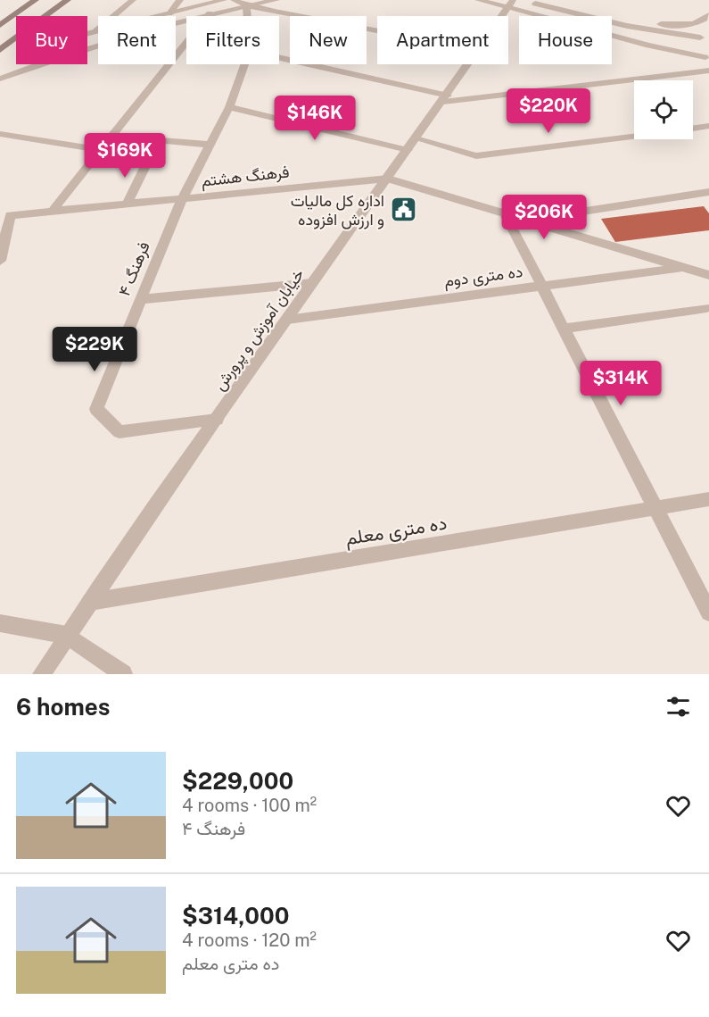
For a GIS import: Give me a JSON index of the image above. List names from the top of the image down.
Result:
{
  "streets": {
    "street": [
      "فرهنگ هشتم",
      "فرهنگ ۴",
      "ده متری دوم",
      "خیابان آموزش و پرورش",
      "ده متری معلم"
    ]
  },
  "crossings": [
    ["فرهنگ هشتم", "فرهنگ ۴"],
    ["فرهنگ هشتم", "خیابان آموزش و پرورش"],
    ["فرهنگ ۴", "خیابان آموزش و پرورش"],
    ["ده متری دوم", "خیابان آموزش و پرورش"],
    ["خیابان آموزش و پرورش", "ده متری معلم"]
  ],
  "places": {
    "public building": ["اداره کل مالیات و ارزش افزوده"]
  },
  "page": {
    "chip": [
      "Buy",
      "Rent",
      "Filters",
      "New",
      "Apartment",
      "House"
    ],
    "price": [
      "$220K",
      "$146K",
      "$169K",
      "$206K",
      "$229K",
      "$314K"
    ],
    "heading": "6 homes",
    "list": [
      {
        "name": "$229,000",
        "note": "4 rooms · 100 m² · فرهنگ ۴"
      },
      {
        "name": "$314,000",
        "note": "4 rooms · 120 m² · ده متری معلم"
      }
    ]
  }
}
